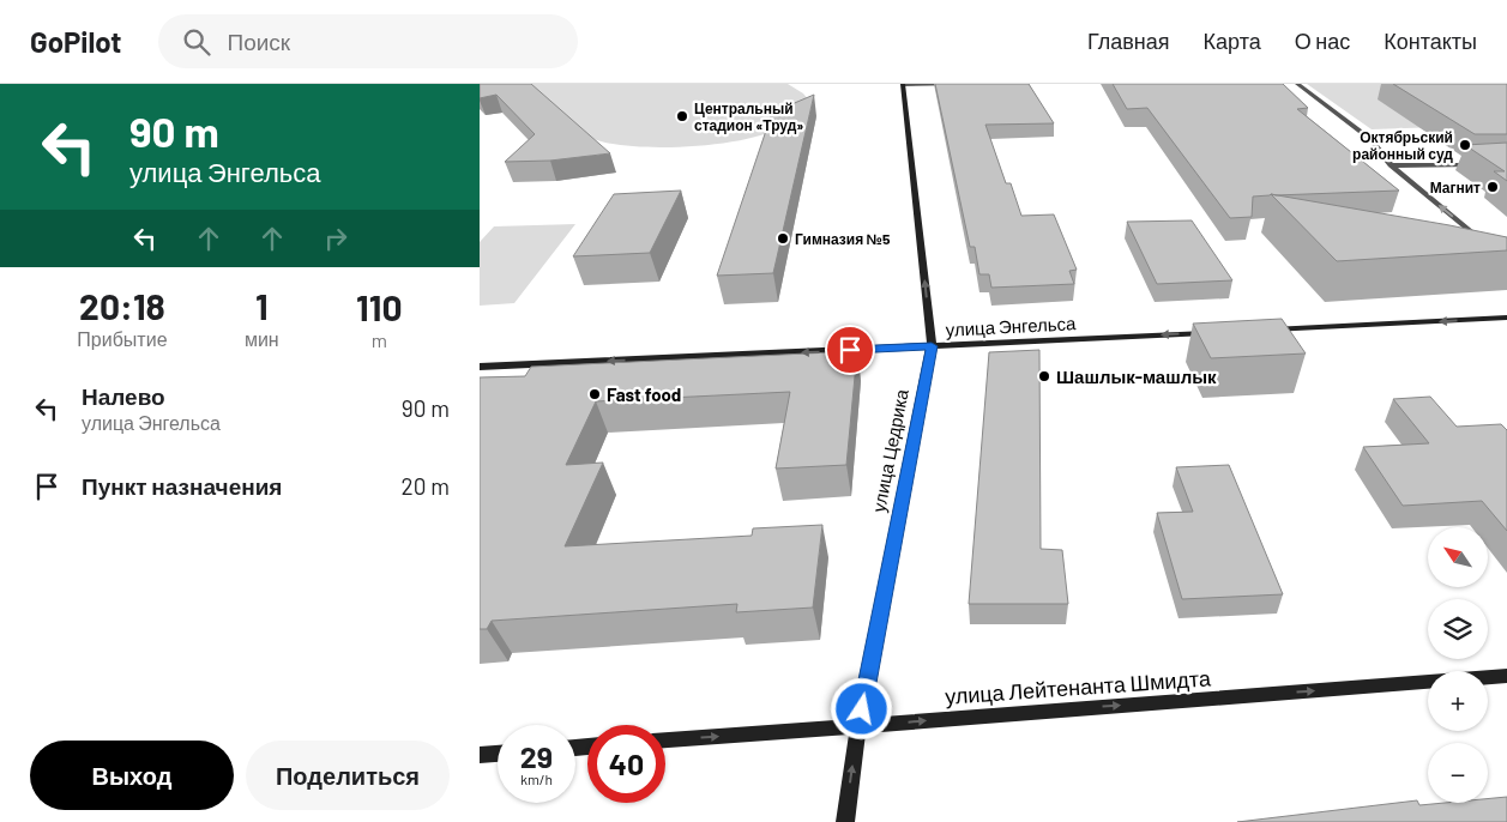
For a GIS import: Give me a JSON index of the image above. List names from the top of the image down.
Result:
{
  "streets": {
    "street": ["улица Энгельса", "улица Цедрика", "улица Лейтенанта Шмидта"]
  },
  "crossings": [
    ["улица Энгельса", "улица Цедрика"],
    ["улица Цедрика", "улица Лейтенанта Шмидта"]
  ],
  "one_way": ["улица Энгельса", "улица Цедрика", "улица Лейтенанта Шмидта"],
  "places": [
    "Центральный стадион «Труд»",
    "Октябрьский районный суд",
    "Магнит",
    "Гимназия №5",
    "Шашлык-машлык",
    "Fast food"
  ],
  "north": "top left",
  "page": {
    "header": "GoPilot",
    "search": "Поиск",
    "nav": [
      "Главная",
      "Карта",
      "О нас",
      "Контакты"
    ],
    "turn": ["90 m", "улица Энгельса"],
    "eta": [
      "20:18",
      "Прибытие",
      "1",
      "мин",
      "110",
      "m"
    ],
    "list": [
      {
        "name": "Налево",
        "note": "улица Энгельса",
        "value": "90 m"
      },
      {
        "name": "Пункт назначения",
        "value": "20 m"
      }
    ],
    "map_buttons": ["+", "−"],
    "speed": "29 km/h",
    "limit": "40",
    "buttons": ["Выход", "Поделиться"]
  }
}
